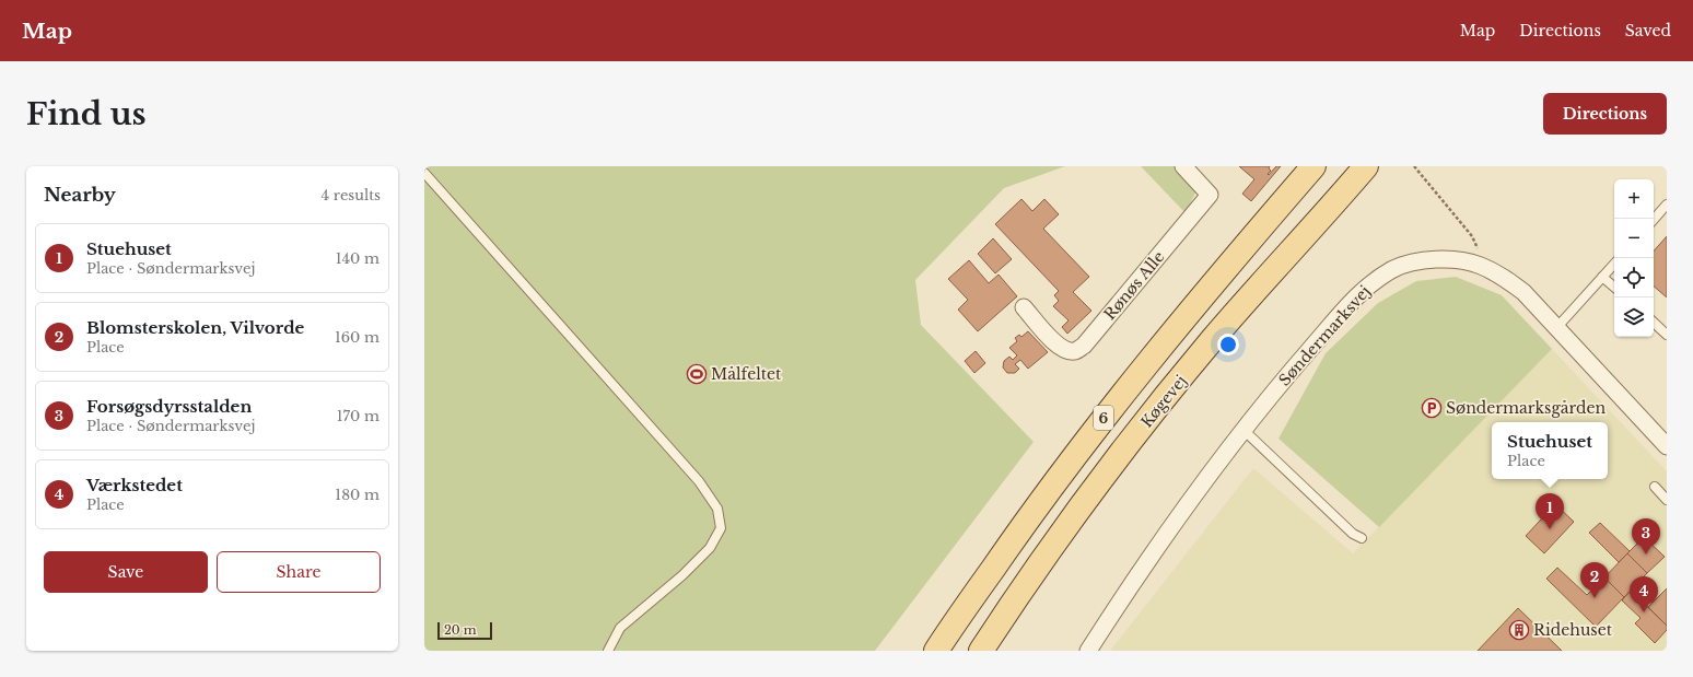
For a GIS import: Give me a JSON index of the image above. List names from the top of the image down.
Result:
{
  "streets": {
    "main road": ["Køgevej", "6"],
    "street": ["Rønøs Alle", "Søndermarksvej"]
  },
  "places": {
    "sports": ["Målfeltet"],
    "parking": ["Søndermarksgården"],
    "building": ["Ridehuset"]
  },
  "scale_bar": "20 m",
  "page": {
    "header": "Map",
    "nav": ["Map", "Directions", "Saved"],
    "buttons": [
      "Directions",
      ["Save", "Share"]
    ],
    "title": "Find us",
    "heading": ["Nearby", "4 results"],
    "map_buttons": ["+", "−"],
    "list": [
      {
        "mark": "1",
        "name": "Stuehuset",
        "note": "Place · Søndermarksvej",
        "value": "140 m"
      },
      {
        "mark": "2",
        "name": "Blomsterskolen, Vilvorde",
        "note": "Place",
        "value": "160 m"
      },
      {
        "mark": "3",
        "name": "Forsøgsdyrsstalden",
        "note": "Place · Søndermarksvej",
        "value": "170 m"
      },
      {
        "mark": "4",
        "name": "Værkstedet",
        "note": "Place",
        "value": "180 m"
      }
    ],
    "popup": ["Stuehuset", "Place"],
    "pins": [
      "1",
      "3",
      "2",
      "4"
    ],
    "scale": "20 m"
  }
}
